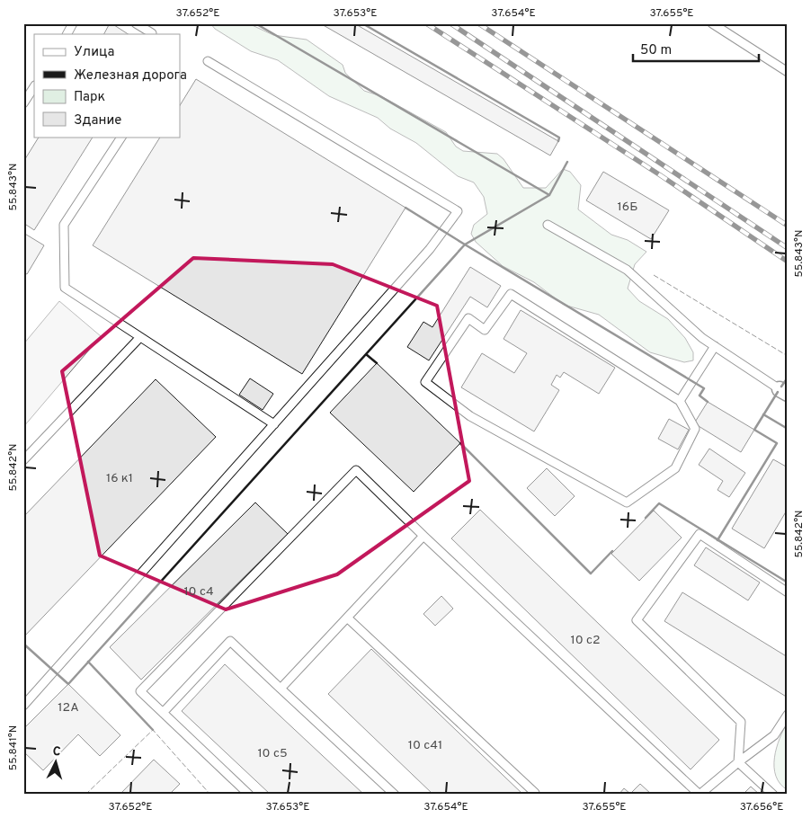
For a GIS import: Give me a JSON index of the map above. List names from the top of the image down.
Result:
{
  "house_numbers": [
    "16Б",
    "16 к1",
    "10 с4",
    "10 с2",
    "12А",
    "10 с41",
    "10 с5"
  ],
  "legend": [
    "Улица",
    "Железная дорога",
    "Парк",
    "Здание"
  ],
  "scale_bar": "50 m",
  "north": "top",
  "coordinates": [
    "37.652°E",
    "37.653°E",
    "37.654°E",
    "37.655°E",
    "55.843°N",
    "55.842°N",
    "55.841°N",
    "37.656°E"
  ]
}
